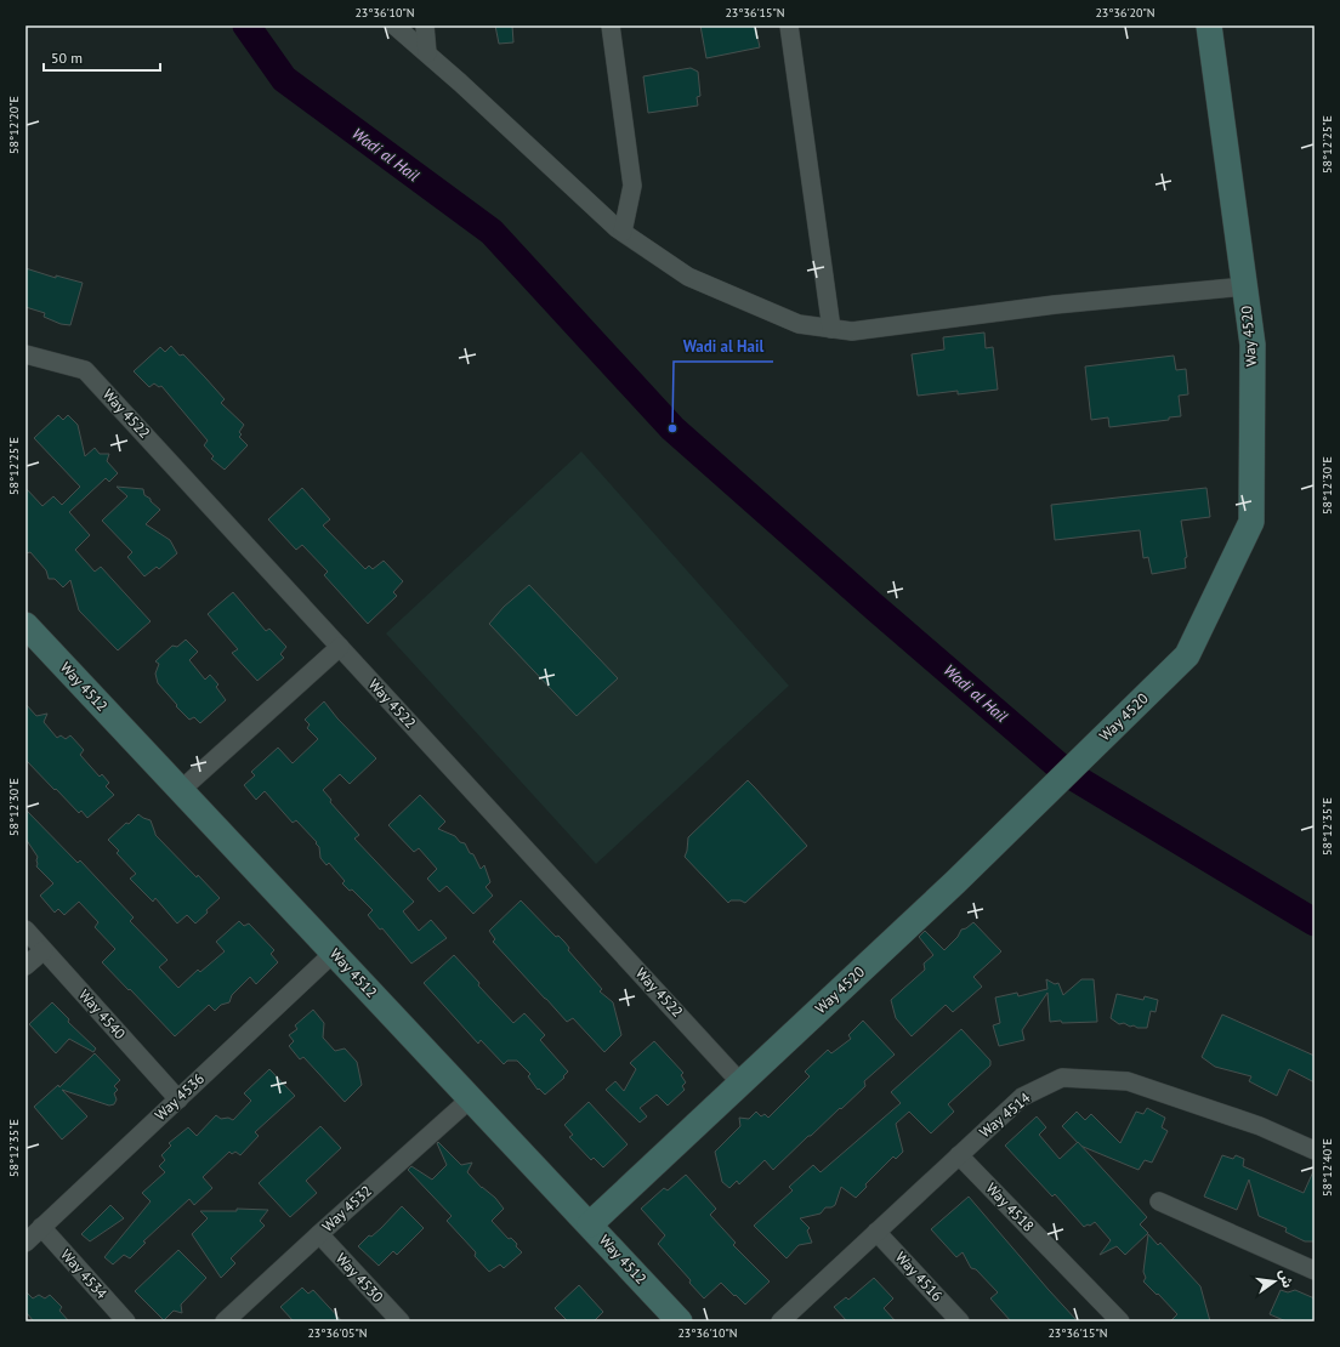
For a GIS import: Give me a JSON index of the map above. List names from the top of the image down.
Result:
{
  "streets": {
    "street": [
      "Way 4520",
      "Way 4522",
      "Way 4512",
      "Way 4540",
      "Way 4536",
      "Way 4514",
      "Way 4518",
      "Way 4532",
      "Way 4534",
      "Way 4516",
      "Way 4530"
    ]
  },
  "crossings": [
    ["Way 4520", "Way 4522"],
    ["Way 4520", "Way 4512"],
    ["Way 4512", "Way 4536"],
    ["Way 4512", "Way 4532"],
    ["Way 4540", "Way 4536"],
    ["Way 4536", "Way 4534"],
    ["Way 4514", "Way 4518"],
    ["Way 4514", "Way 4516"],
    ["Way 4532", "Way 4530"]
  ],
  "water": ["Wadi al Hail"],
  "places": ["Wadi al Hail"],
  "scale_bar": "50 m",
  "north": "right",
  "coordinates": [
    "23°36'10\"N",
    "23°36'15\"N",
    "23°36'20\"N",
    "58°12'20\"E",
    "58°12'25\"E",
    "58°12'30\"E",
    "58°12'35\"E",
    "58°12'40\"E",
    "23°36'05\"N"
  ]
}
